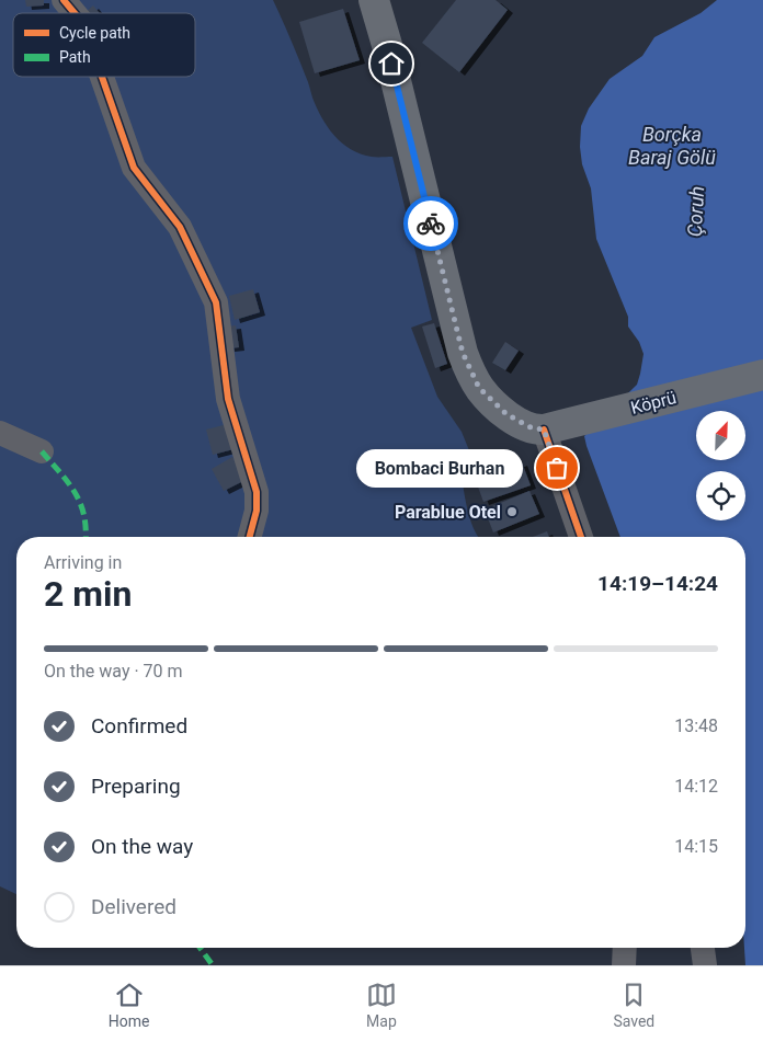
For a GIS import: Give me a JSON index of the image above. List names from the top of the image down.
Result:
{
  "streets": {
    "main road": ["Köprü"]
  },
  "water": ["Borçka Baraj Gölü", "Çoruh"],
  "places": ["Bombaci Burhan", "Parablue Otel"],
  "legend": ["Cycle path", "Path"],
  "north": "top right",
  "page": {
    "bubble": "Bombaci Burhan",
    "heading": ["2 min", "Arriving in", "14:19–14:24"],
    "bar": "On the way · 70 m",
    "list": [
      ["Confirmed", "13:48"],
      ["Preparing", "14:12"],
      ["On the way", "14:15"],
      "Delivered"
    ],
    "tabs": ["Home", "Map", "Saved"]
  }
}
